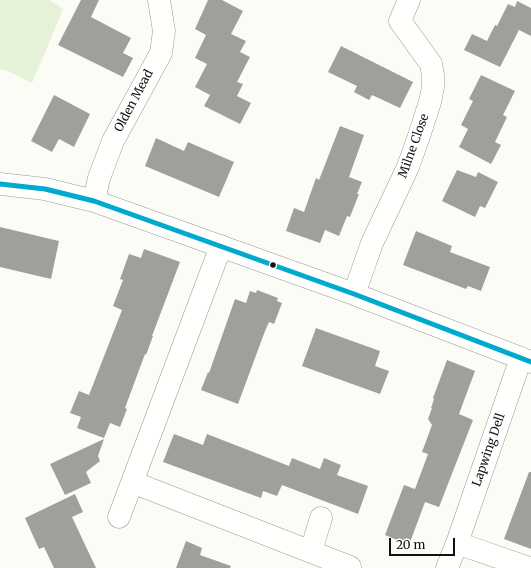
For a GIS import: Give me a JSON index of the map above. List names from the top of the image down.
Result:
{
  "streets": {
    "street": ["Olden Mead", "Milne Close", "Lapwing Dell"]
  },
  "scale_bar": "20 m"
}
